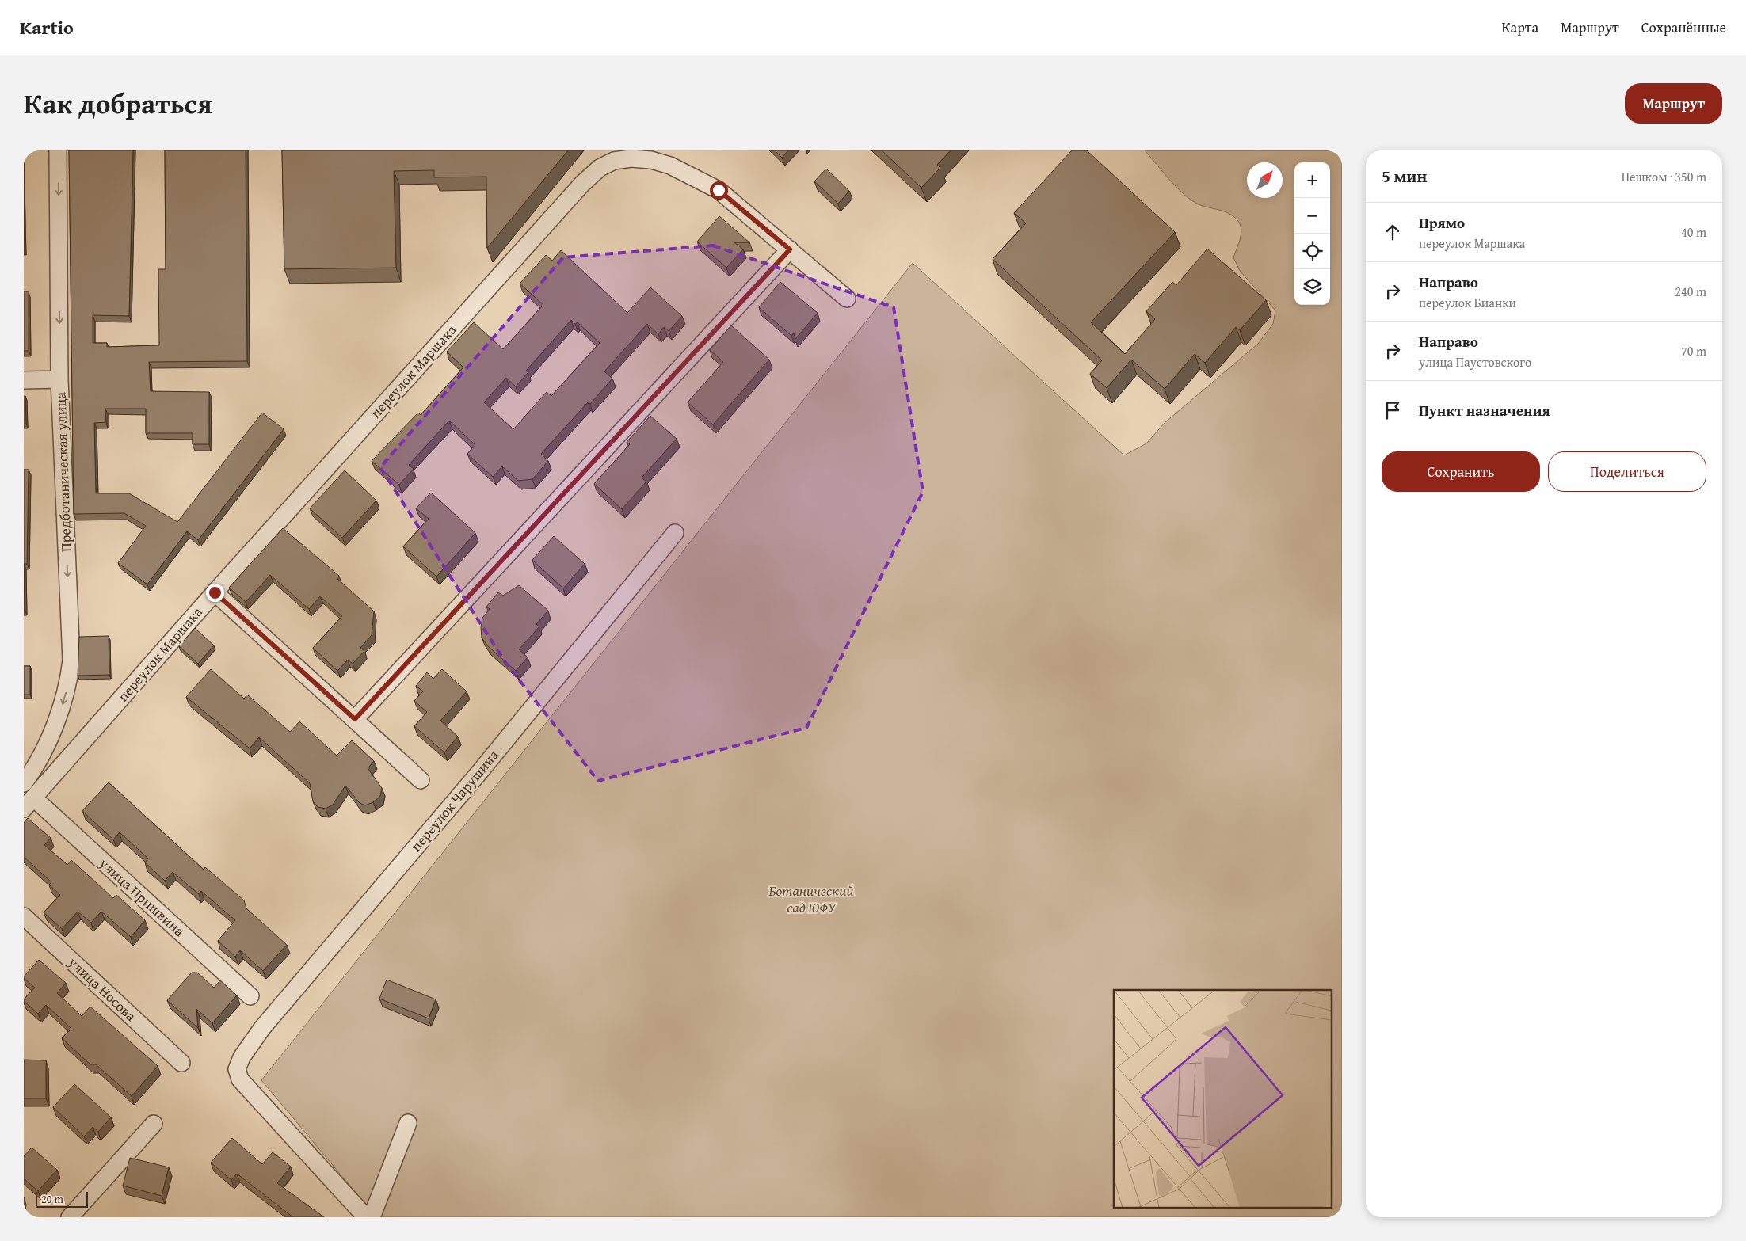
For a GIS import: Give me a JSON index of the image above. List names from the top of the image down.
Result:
{
  "streets": {
    "street": [
      "переулок Маршака",
      "Предботаническая улица",
      "переулок Чарушина",
      "улица Пришвина",
      "улица Носова"
    ]
  },
  "crossings": [
    ["переулок Маршака", "улица Пришвина"]
  ],
  "one_way": ["Предботаническая улица"],
  "parks": ["Ботанический сад ЮФУ"],
  "scale_bar": "20 m",
  "north": "top right",
  "page": {
    "header": "Kartio",
    "nav": ["Карта", "Маршрут", "Сохранённые"],
    "title": "Как добраться",
    "buttons": [
      "Маршрут",
      ["Сохранить", "Поделиться"]
    ],
    "heading": ["5 мин", "Пешком · 350 m"],
    "map_buttons": ["+", "−"],
    "list": [
      ["Прямо", "переулок Маршака", "40 m"],
      ["Направо", "переулок Бианки", "240 m"],
      ["Направо", "улица Паустовского", "70 m"],
      "Пункт назначения"
    ],
    "scale": "20 m"
  }
}
